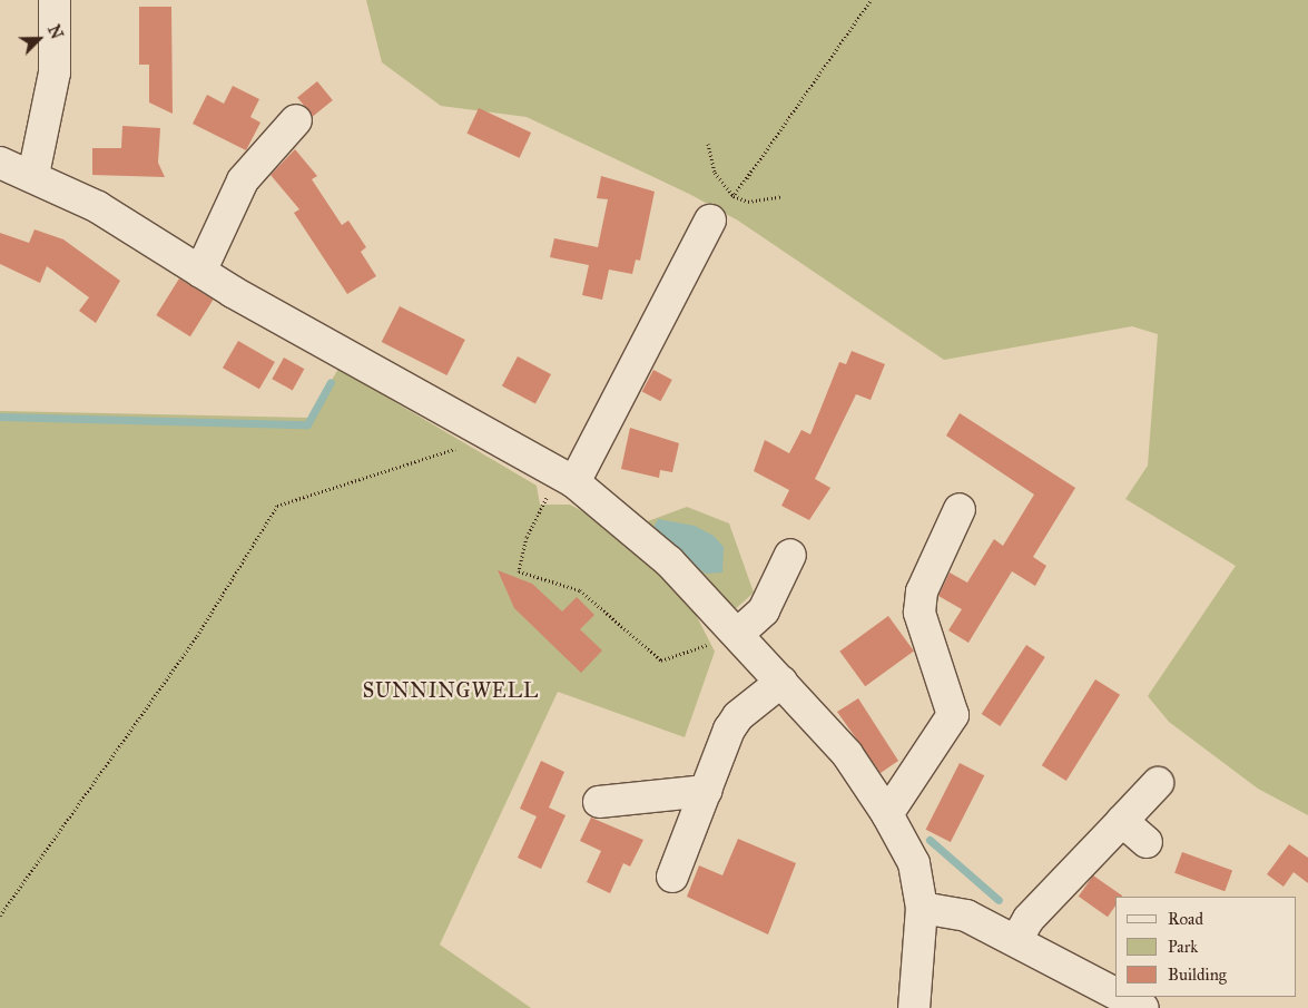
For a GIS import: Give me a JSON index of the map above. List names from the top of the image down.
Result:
{
  "districts": ["SUNNINGWELL"],
  "legend": ["Road", "Park", "Building"],
  "north": "top right"
}
